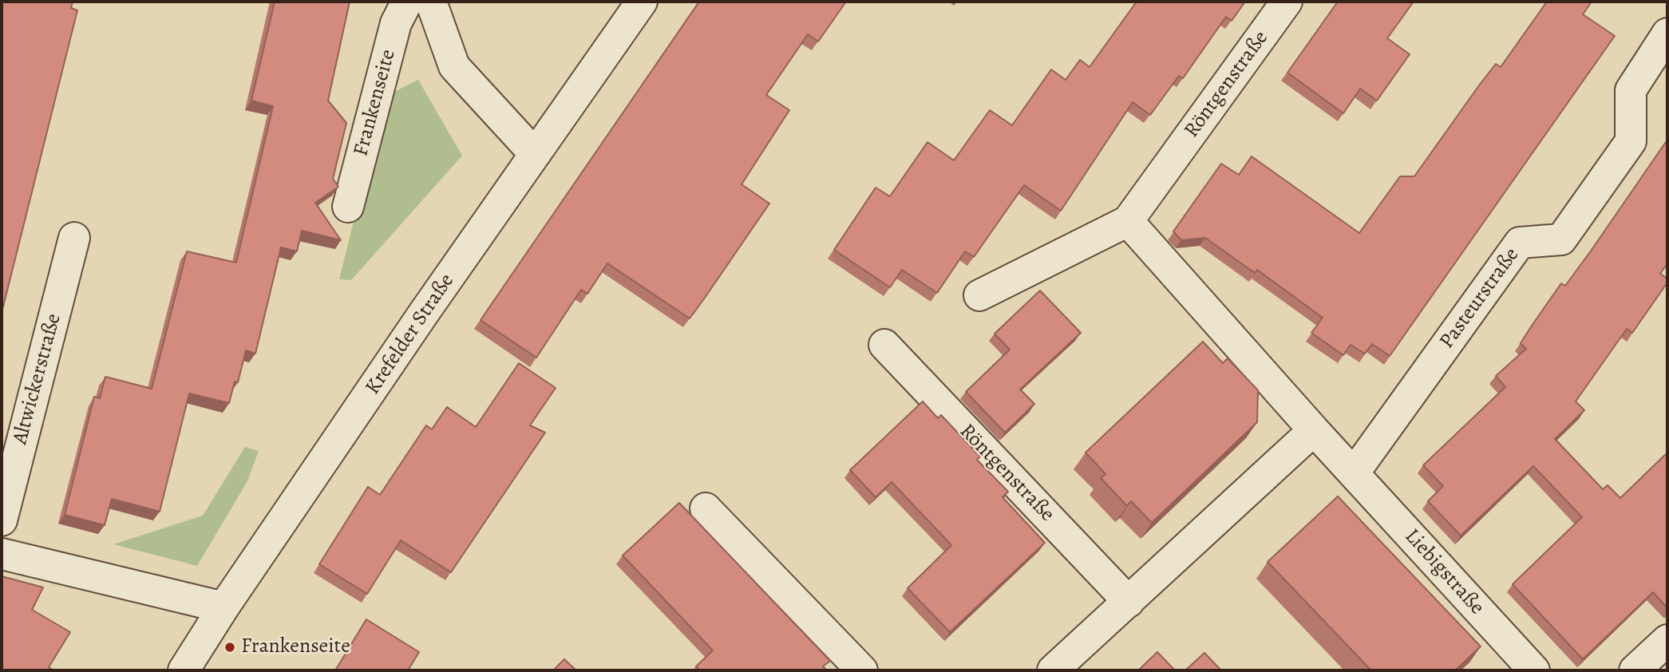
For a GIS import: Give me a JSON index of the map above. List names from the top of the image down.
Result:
{
  "streets": {
    "street": [
      "Röntgenstraße",
      "Frankenseite",
      "Pasteurstraße",
      "Krefelder Straße",
      "Altwickerstraße",
      "Liebigstraße"
    ]
  },
  "crossings": [
    ["Pasteurstraße", "Liebigstraße"]
  ],
  "places": ["Frankenseite"]
}
